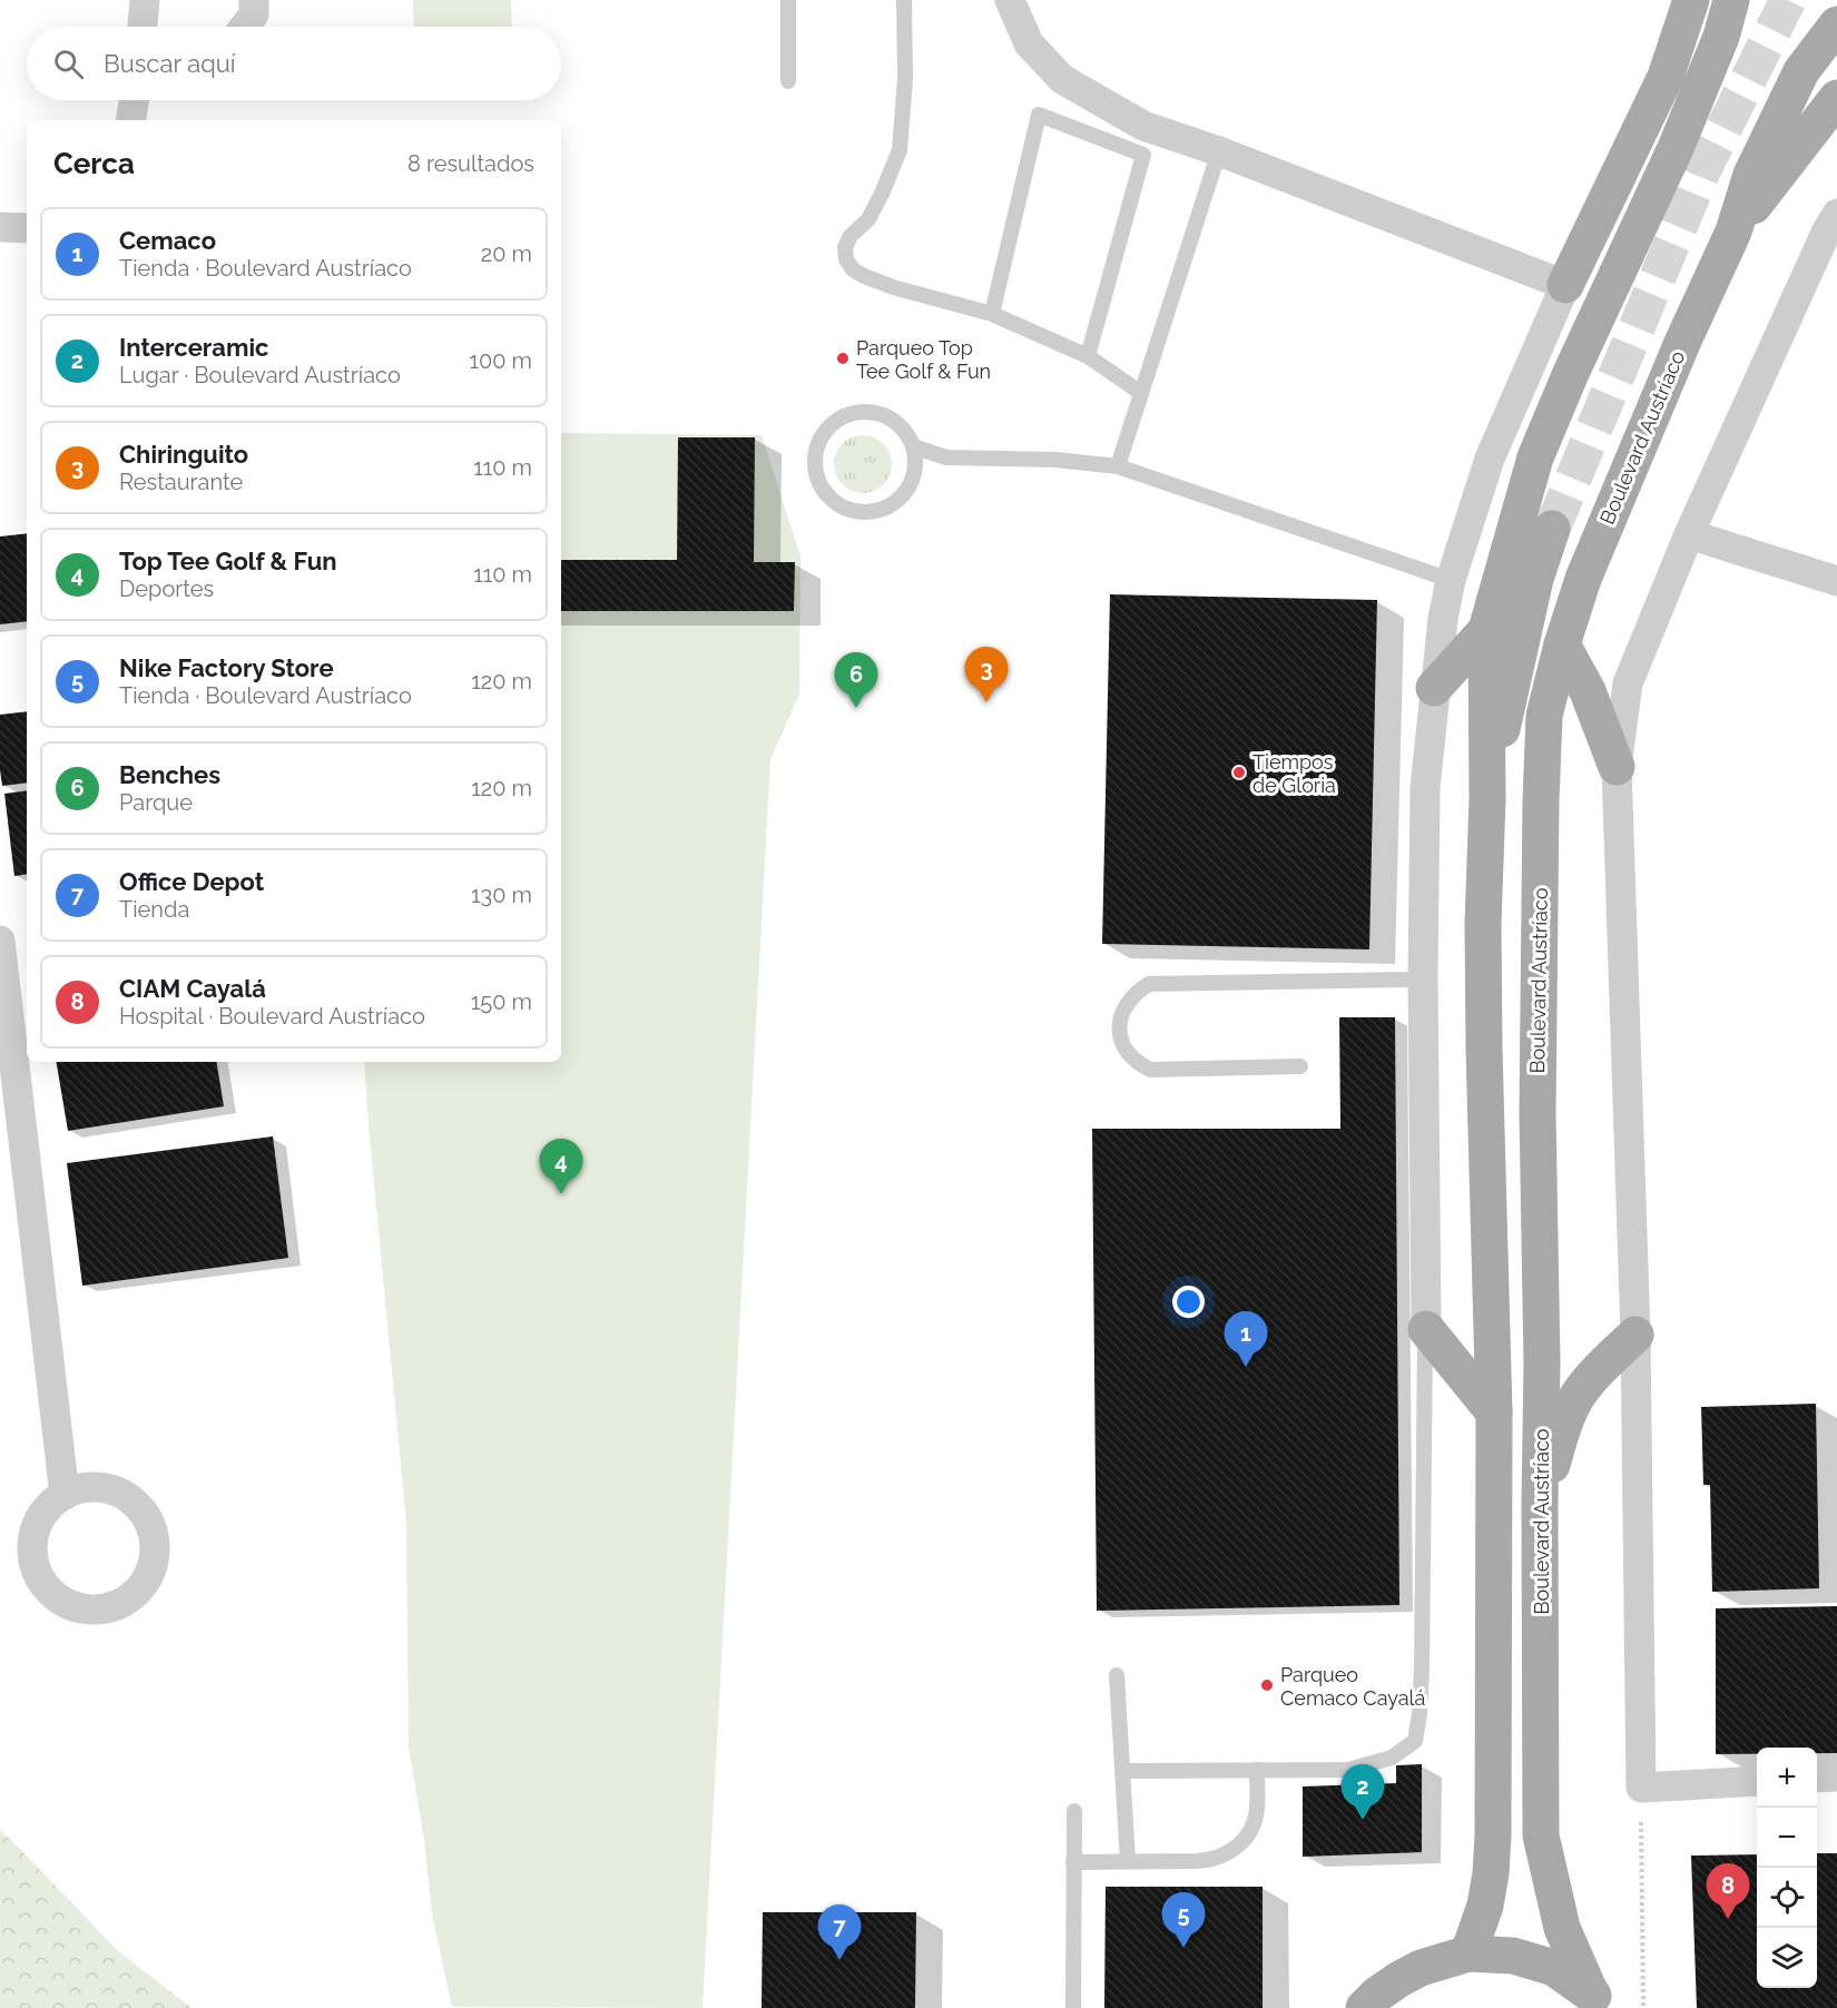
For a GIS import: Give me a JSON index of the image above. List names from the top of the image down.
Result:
{
  "streets": {
    "main road": ["Boulevard Austríaco"]
  },
  "places": ["Parqueo Top Tee Golf & Fun", "Tiempos de Gloria", "Parqueo Cemaco Cayalá"],
  "page": {
    "search": "Buscar aquí",
    "heading": ["Cerca", "8 resultados"],
    "list": [
      {
        "mark": "1",
        "name": "Cemaco",
        "note": "Tienda · Boulevard Austríaco",
        "value": "20 m"
      },
      {
        "mark": "2",
        "name": "Interceramic",
        "note": "Lugar · Boulevard Austríaco",
        "value": "100 m"
      },
      {
        "mark": "3",
        "name": "Chiringuito",
        "note": "Restaurante",
        "value": "110 m"
      },
      {
        "mark": "4",
        "name": "Top Tee Golf & Fun",
        "note": "Deportes",
        "value": "110 m"
      },
      {
        "mark": "5",
        "name": "Nike Factory Store",
        "note": "Tienda · Boulevard Austríaco",
        "value": "120 m"
      },
      {
        "mark": "6",
        "name": "Benches",
        "note": "Parque",
        "value": "120 m"
      },
      {
        "mark": "7",
        "name": "Office Depot",
        "note": "Tienda",
        "value": "130 m"
      },
      {
        "mark": "8",
        "name": "CIAM Cayalá",
        "note": "Hospital · Boulevard Austríaco",
        "value": "150 m"
      }
    ],
    "pins": [
      "3",
      "6",
      "4",
      "1",
      "2",
      "8",
      "5",
      "7"
    ],
    "map_buttons": ["+", "−"]
  }
}
